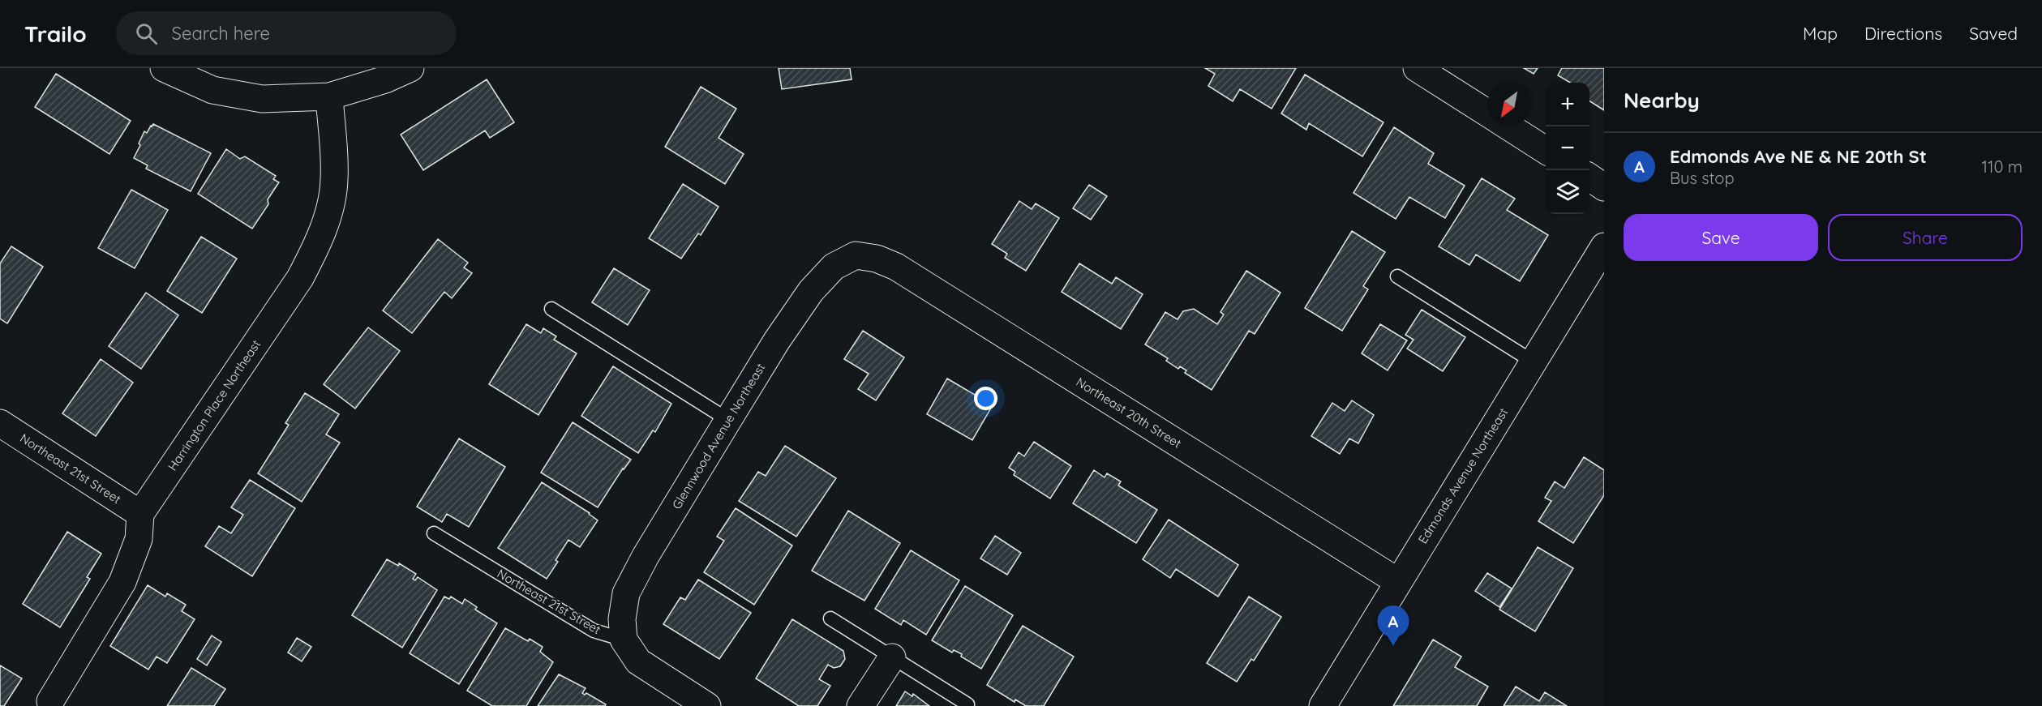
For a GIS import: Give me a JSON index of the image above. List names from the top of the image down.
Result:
{
  "streets": {
    "street": [
      "Harrington Place Northeast",
      "Northeast 20th Street",
      "Glennwood Avenue Northeast",
      "Northeast 21st Street",
      "Edmonds Avenue Northeast"
    ]
  },
  "crossings": [
    ["Harrington Place Northeast", "Northeast 21st Street"],
    ["Northeast 20th Street", "Glennwood Avenue Northeast"],
    ["Northeast 20th Street", "Edmonds Avenue Northeast"],
    ["Glennwood Avenue Northeast", "Northeast 21st Street"]
  ],
  "north": "bottom left",
  "page": {
    "header": "Trailo",
    "search": "Search here",
    "nav": ["Map", "Directions", "Saved"],
    "heading": "Nearby",
    "map_buttons": ["+", "−"],
    "list": [
      {
        "mark": "A",
        "name": "Edmonds Ave NE & NE 20th St",
        "note": "Bus stop",
        "value": "110 m"
      }
    ],
    "buttons": ["Save", "Share"],
    "pins": "A"
  }
}
